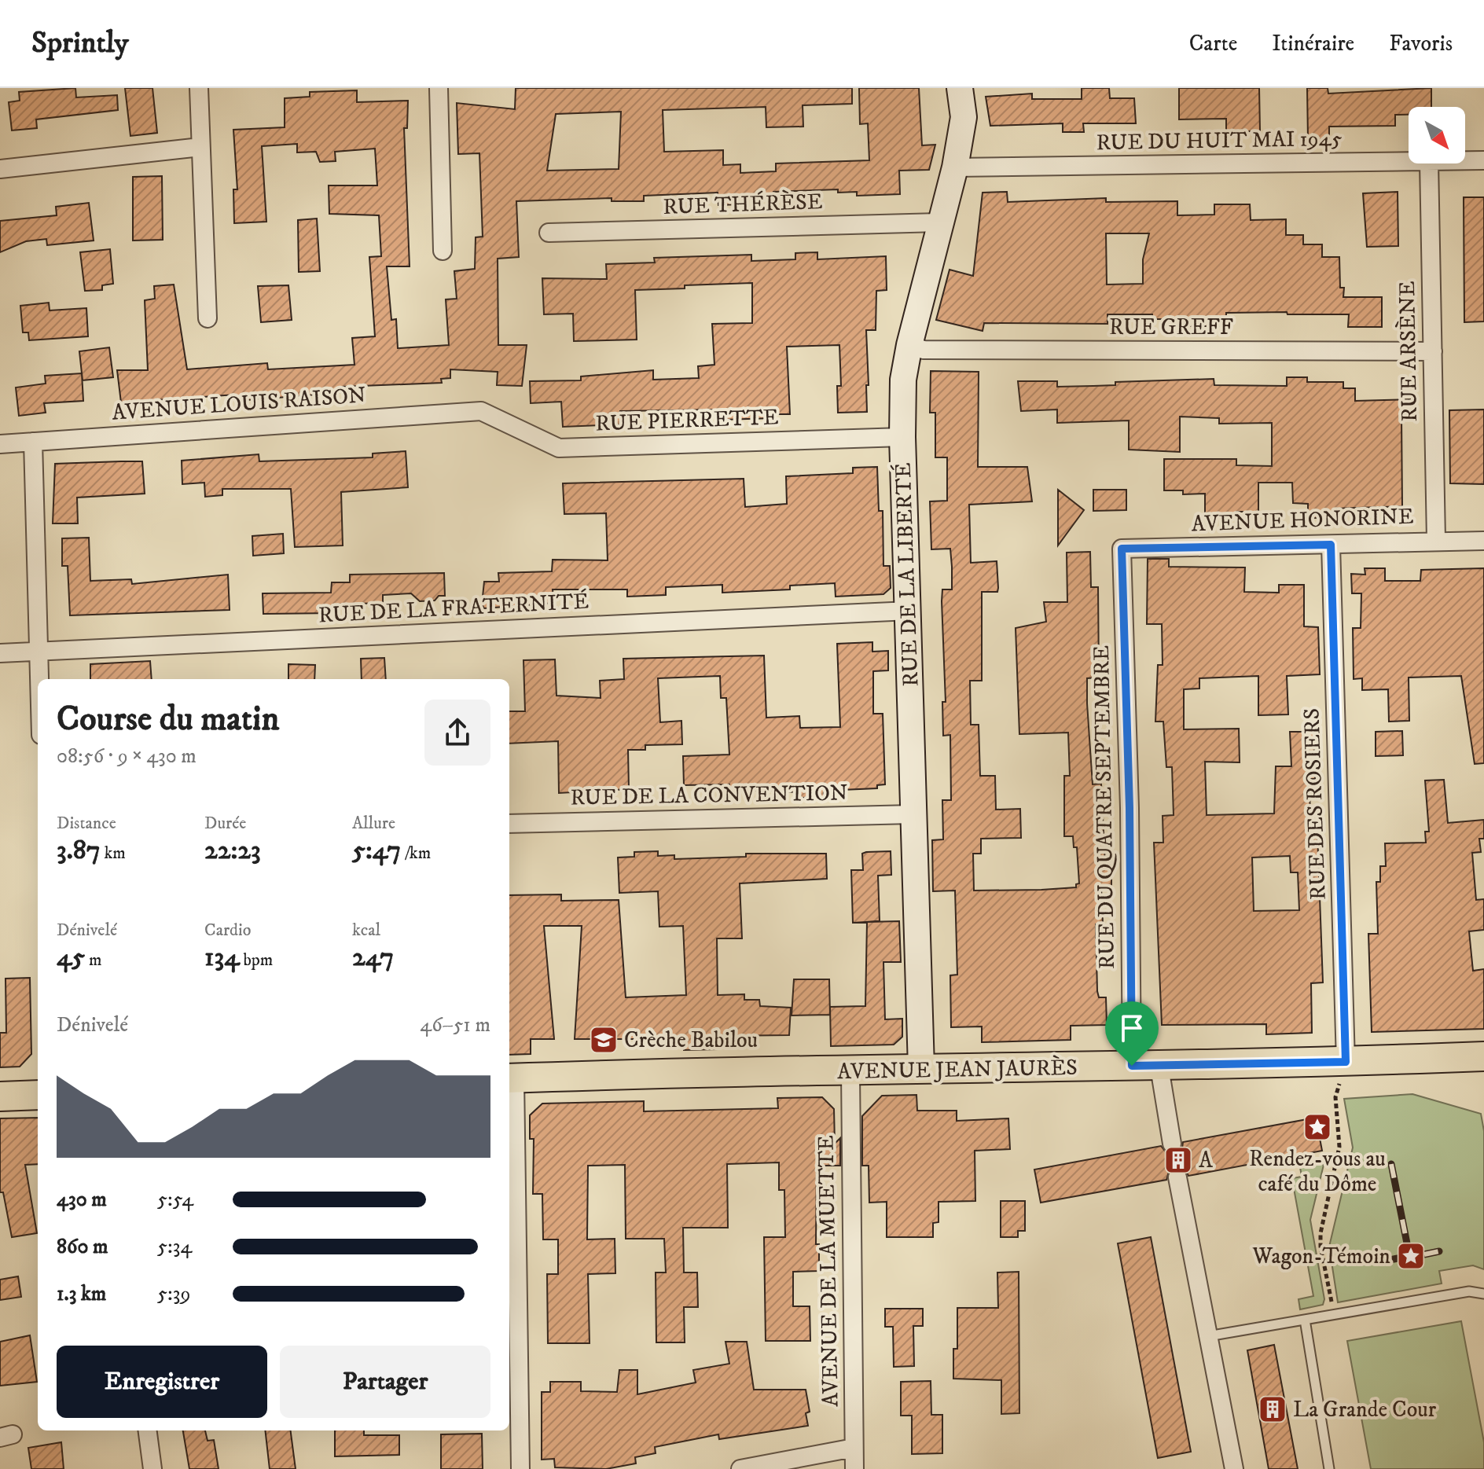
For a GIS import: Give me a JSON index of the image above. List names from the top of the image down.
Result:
{
  "streets": {
    "main road": ["AVENUE JEAN JAURÈS"],
    "street": [
      "RUE DU HUIT MAI 1945",
      "RUE THÉRÈSE",
      "RUE GREFF",
      "RUE ARSÈNE",
      "AVENUE LOUIS RAISON",
      "RUE PIERRETTE",
      "AVENUE HONORINE",
      "RUE DE LA LIBERTÉ",
      "RUE DE LA FRATERNITÉ",
      "RUE DE LA CONVENTION",
      "RUE DES ROSIERS",
      "RUE DU QUATRE SEPTEMBRE",
      "AVENUE DE LA MUETTE"
    ]
  },
  "crossings": [
    ["RUE DU HUIT MAI 1945", "RUE DE LA LIBERTÉ"],
    ["RUE THÉRÈSE", "RUE DE LA LIBERTÉ"],
    ["RUE GREFF", "RUE ARSÈNE"],
    ["RUE GREFF", "RUE DE LA LIBERTÉ"],
    ["RUE ARSÈNE", "AVENUE HONORINE"],
    ["AVENUE LOUIS RAISON", "RUE PIERRETTE"],
    ["RUE PIERRETTE", "RUE DE LA LIBERTÉ"],
    ["AVENUE HONORINE", "RUE DES ROSIERS"],
    ["AVENUE HONORINE", "RUE DU QUATRE SEPTEMBRE"],
    ["RUE DE LA LIBERTÉ", "RUE DE LA FRATERNITÉ"],
    ["RUE DE LA LIBERTÉ", "RUE DE LA CONVENTION"],
    ["RUE DE LA LIBERTÉ", "AVENUE JEAN JAURÈS"],
    ["RUE DES ROSIERS", "AVENUE JEAN JAURÈS"],
    ["RUE DU QUATRE SEPTEMBRE", "AVENUE JEAN JAURÈS"],
    ["AVENUE JEAN JAURÈS", "AVENUE DE LA MUETTE"]
  ],
  "places": {
    "school or university": ["Crèche Babilou"],
    "place": ["Rendez-vous au café du Dôme", "Wagon-Témoin"],
    "building": ["A", "La Grande Cour"]
  },
  "north": "bottom right",
  "page": {
    "header": "Sprintly",
    "nav": ["Carte", "Itinéraire", "Favoris"],
    "heading": ["Course du matin", "08:56 · 9 × 430 m"],
    "stats": [
      ["Distance", "3.87 km"],
      ["Durée", "22:23"],
      ["Allure", "5:47 /km"],
      ["Dénivelé", "45 m"],
      ["Cardio", "134 bpm"],
      ["kcal", "247"]
    ],
    "chart": ["Dénivelé", "46–51 m"],
    "list": [
      {
        "name": "430 m",
        "note": "5:54"
      },
      {
        "name": "860 m",
        "note": "5:34"
      },
      {
        "name": "1.3 km",
        "note": "5:39"
      }
    ],
    "buttons": ["Enregistrer", "Partager"]
  }
}
